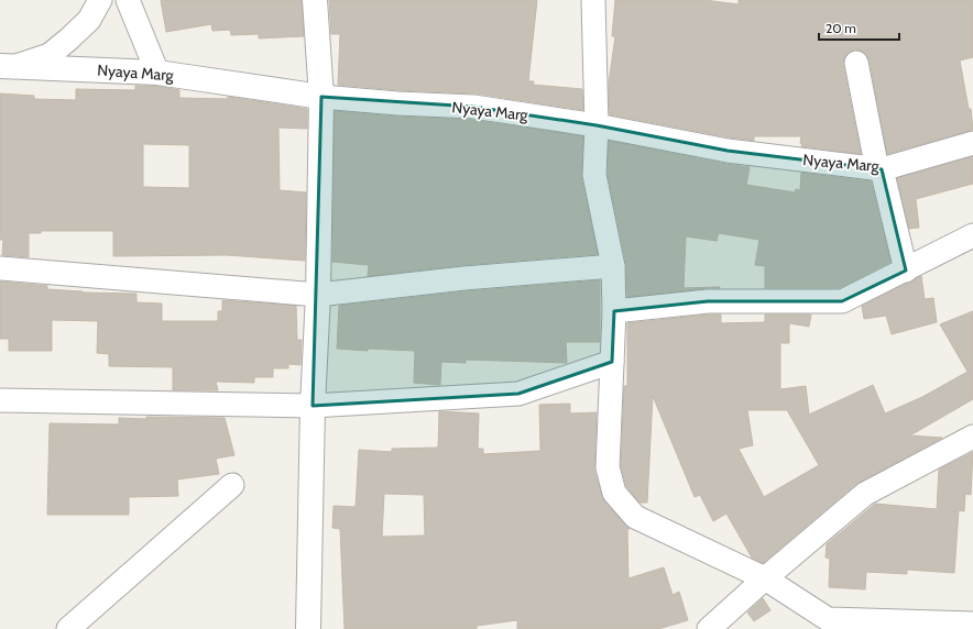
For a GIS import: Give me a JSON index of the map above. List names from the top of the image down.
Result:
{
  "streets": {
    "street": ["Nyaya Marg"]
  },
  "scale_bar": "20 m"
}
